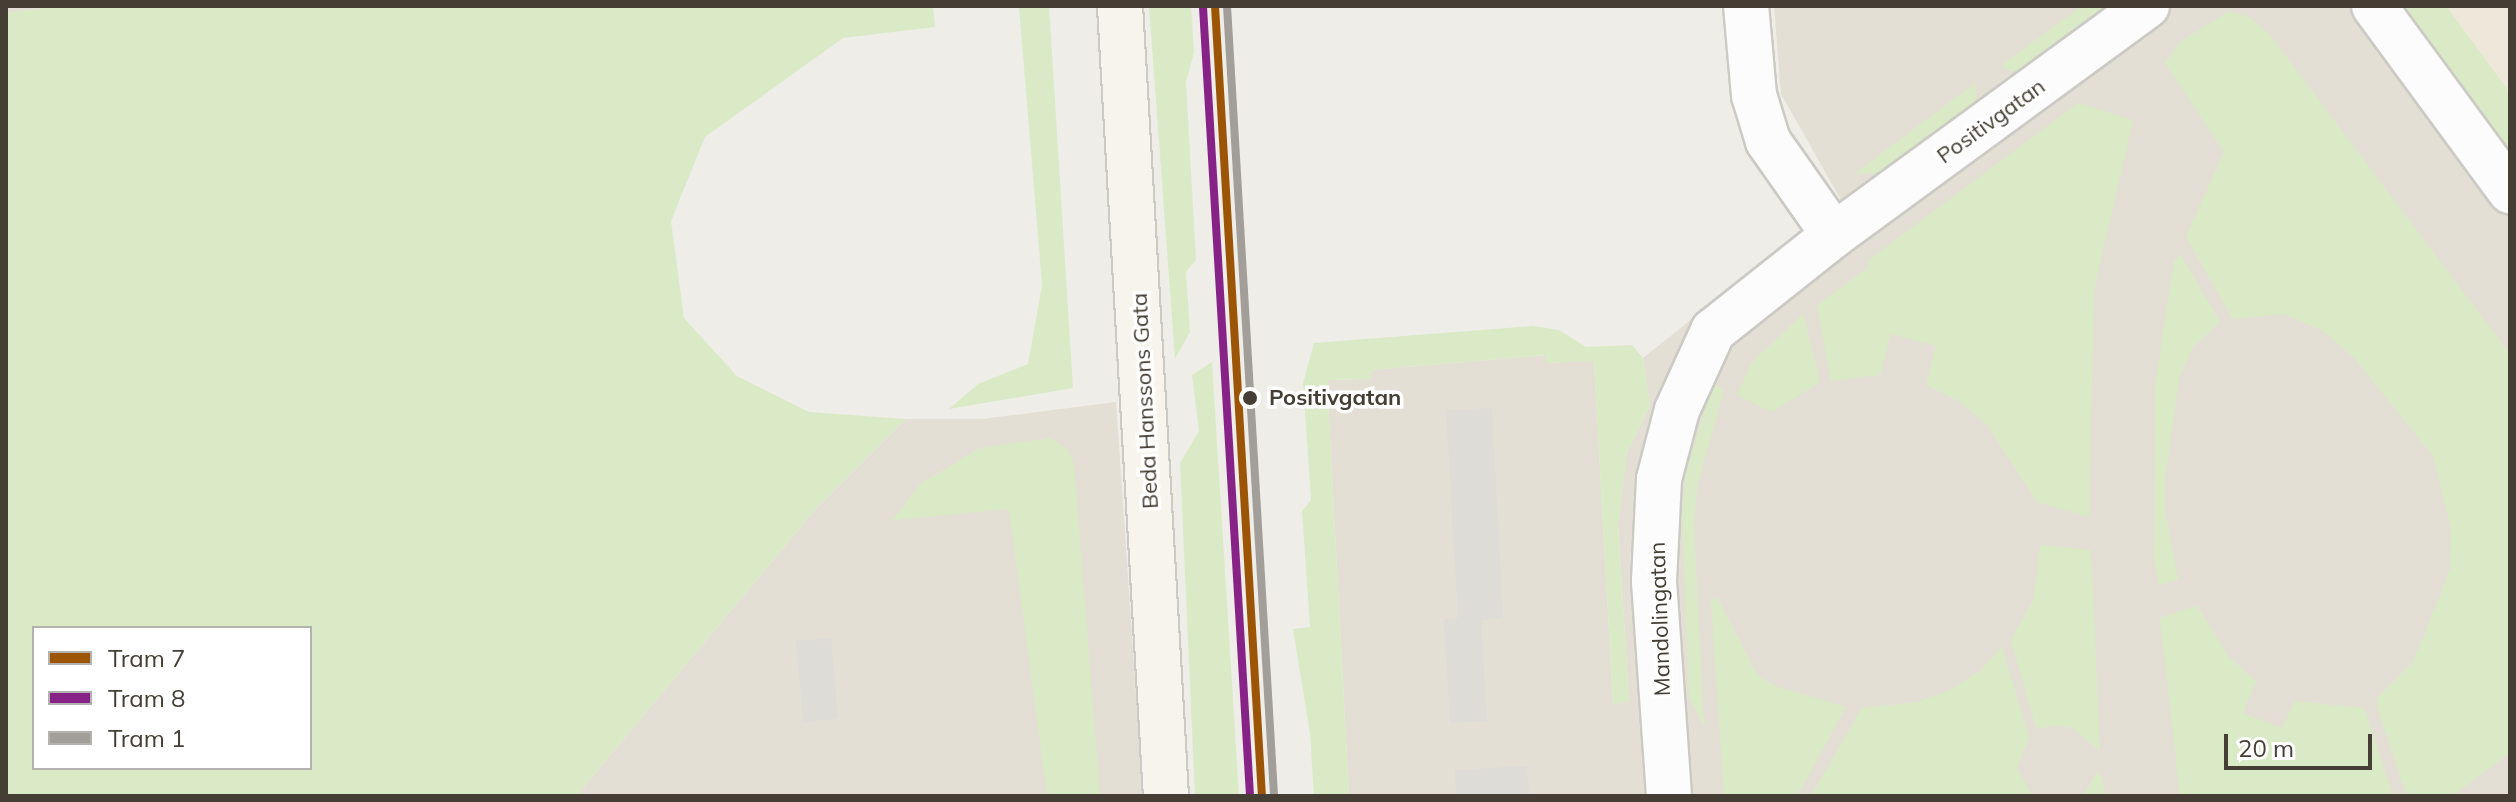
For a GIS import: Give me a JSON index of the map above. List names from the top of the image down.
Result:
{
  "streets": {
    "street": ["Positivgatan", "Beda Hanssons Gata", "Mandolingatan"]
  },
  "crossings": [
    ["Positivgatan", "Mandolingatan"]
  ],
  "places": ["Positivgatan"],
  "lines": ["tram line 7", "tram line 1", "tram line 8"],
  "legend": ["Tram 7", "Tram 8", "Tram 1"],
  "scale_bar": "20 m"
}
